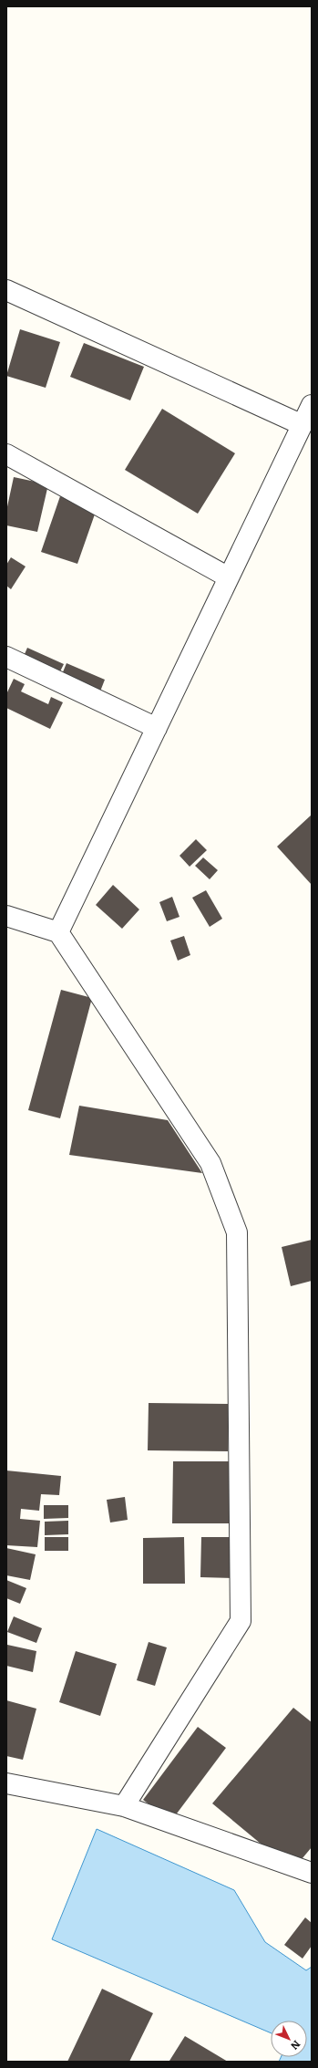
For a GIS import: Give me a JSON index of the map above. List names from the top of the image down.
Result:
{
  "north": "bottom right"
}
